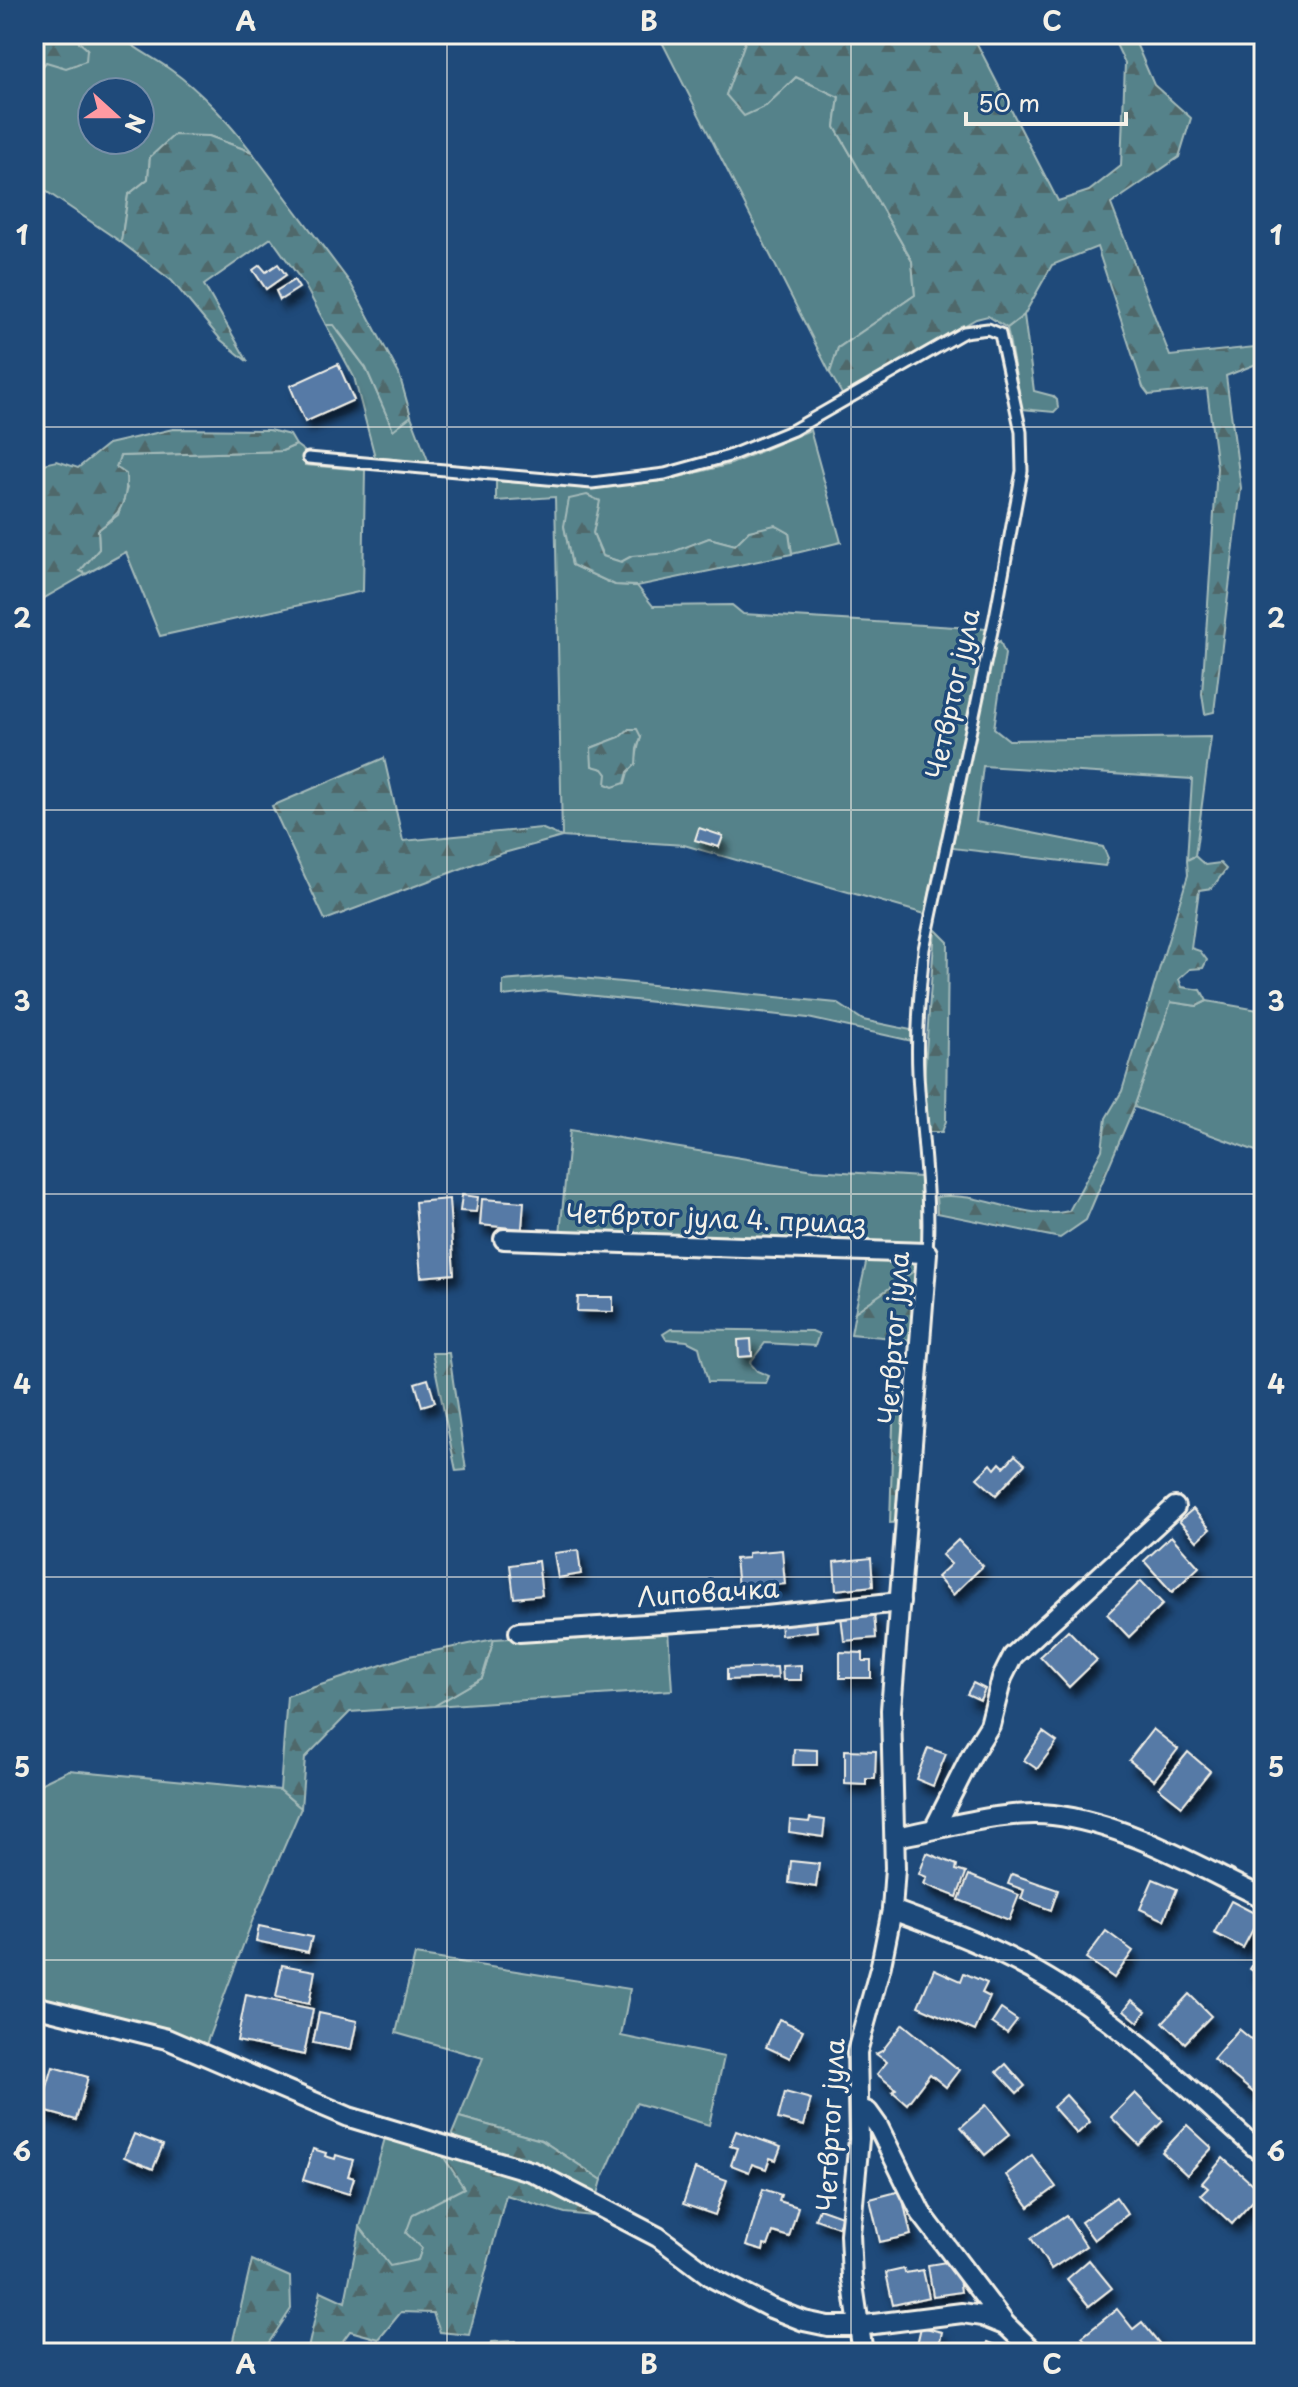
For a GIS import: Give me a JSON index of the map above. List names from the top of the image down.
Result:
{
  "streets": {
    "street": ["Четвртог јула", "Четвртог јула 4. прилаз", "Липовачка"]
  },
  "crossings": [
    ["Четвртог јула", "Четвртог јула 4. прилаз"],
    ["Четвртог јула", "Липовачка"]
  ],
  "scale_bar": "50 m",
  "north": "right",
  "grid": {
    "columns": ["A", "B", "C"],
    "rows": [
      "1",
      "2",
      "3",
      "4",
      "5",
      "6"
    ]
  }
}
